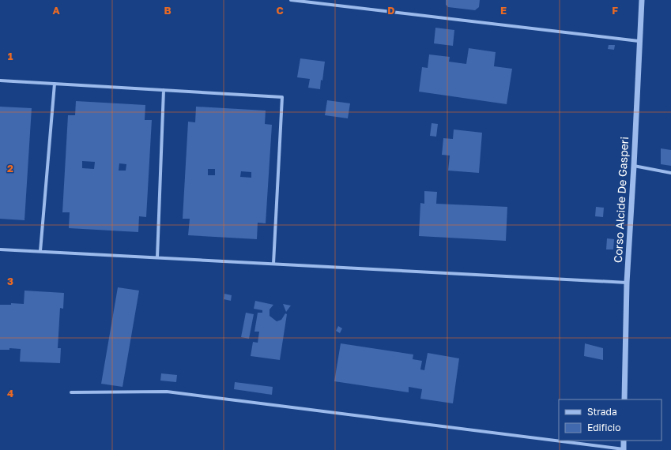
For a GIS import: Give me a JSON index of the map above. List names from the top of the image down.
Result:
{
  "streets": {
    "street": ["Corso Alcide De Gasperi"]
  },
  "legend": ["Strada", "Edificio"],
  "grid": {
    "columns": [
      "A",
      "B",
      "C",
      "D",
      "E",
      "F"
    ],
    "rows": [
      "1",
      "2",
      "3",
      "4"
    ]
  }
}
